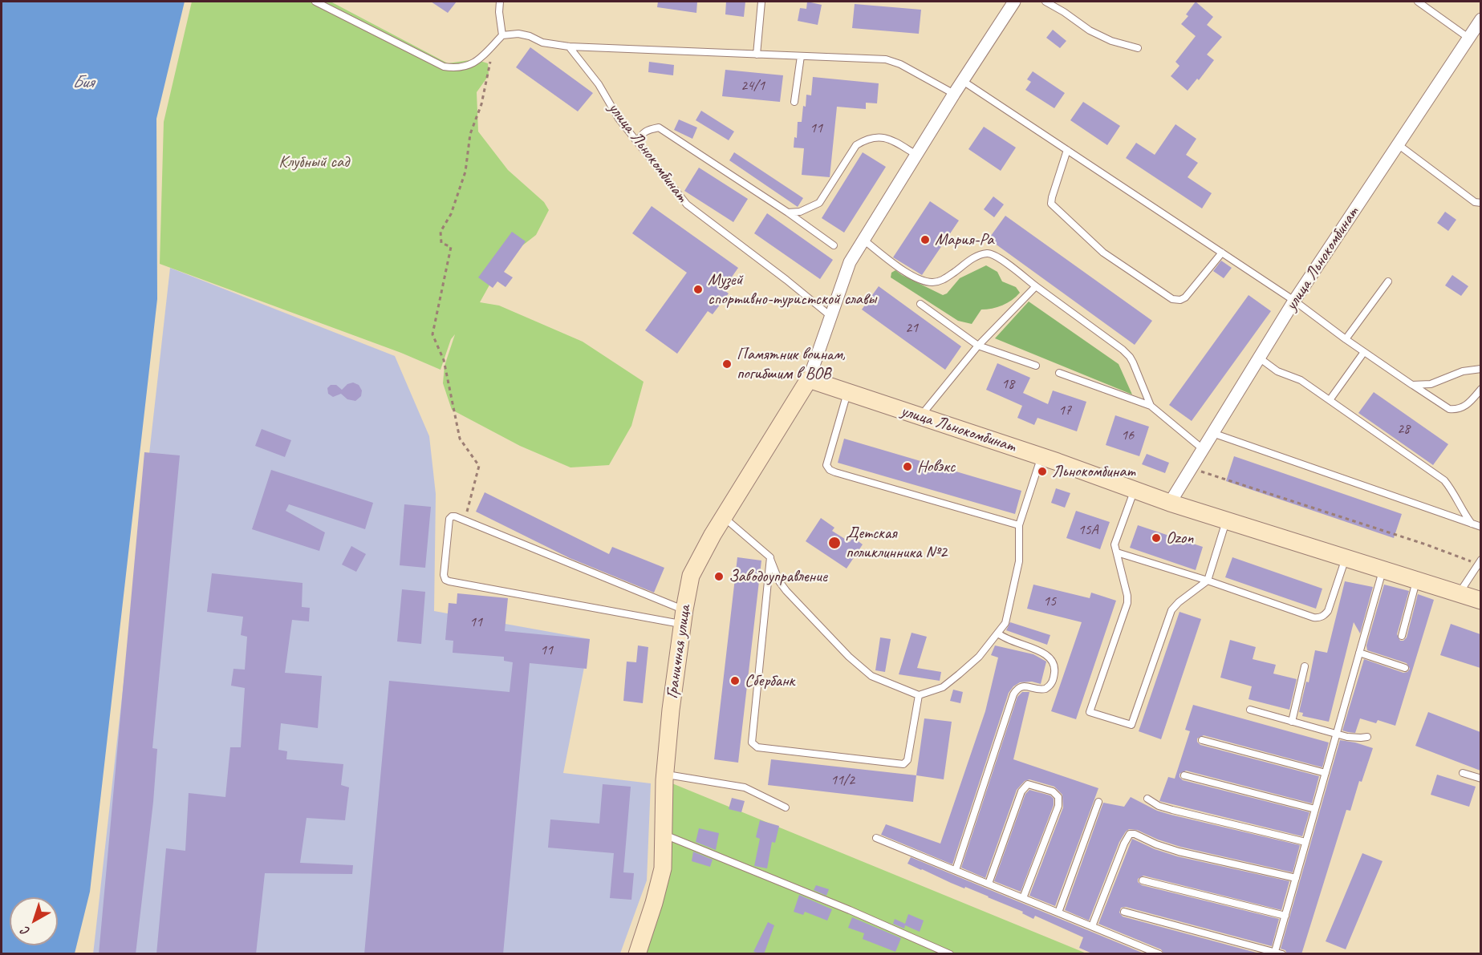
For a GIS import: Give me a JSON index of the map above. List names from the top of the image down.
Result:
{
  "streets": {
    "street": ["улица Льнокомбинат", "Граничная улица"]
  },
  "crossings": [
    ["улица Льнокомбинат", "Граничная улица"]
  ],
  "water": ["Бия"],
  "parks": ["Клубный сад"],
  "places": [
    "Мария-Ра",
    "Музей спортивно-туристской славы",
    "Памятник воинам, погибшим в ВОВ",
    "Новэкс",
    "Льнокомбинат",
    "Ozon",
    "Детская поликлинника №2",
    "Заводоуправление",
    "Сбербанк"
  ],
  "house_numbers": [
    "24/1",
    "11",
    "21",
    "18",
    "17",
    "28",
    "16",
    "15А",
    "15",
    "11",
    "11",
    "11/2"
  ],
  "north": "bottom left"
}
